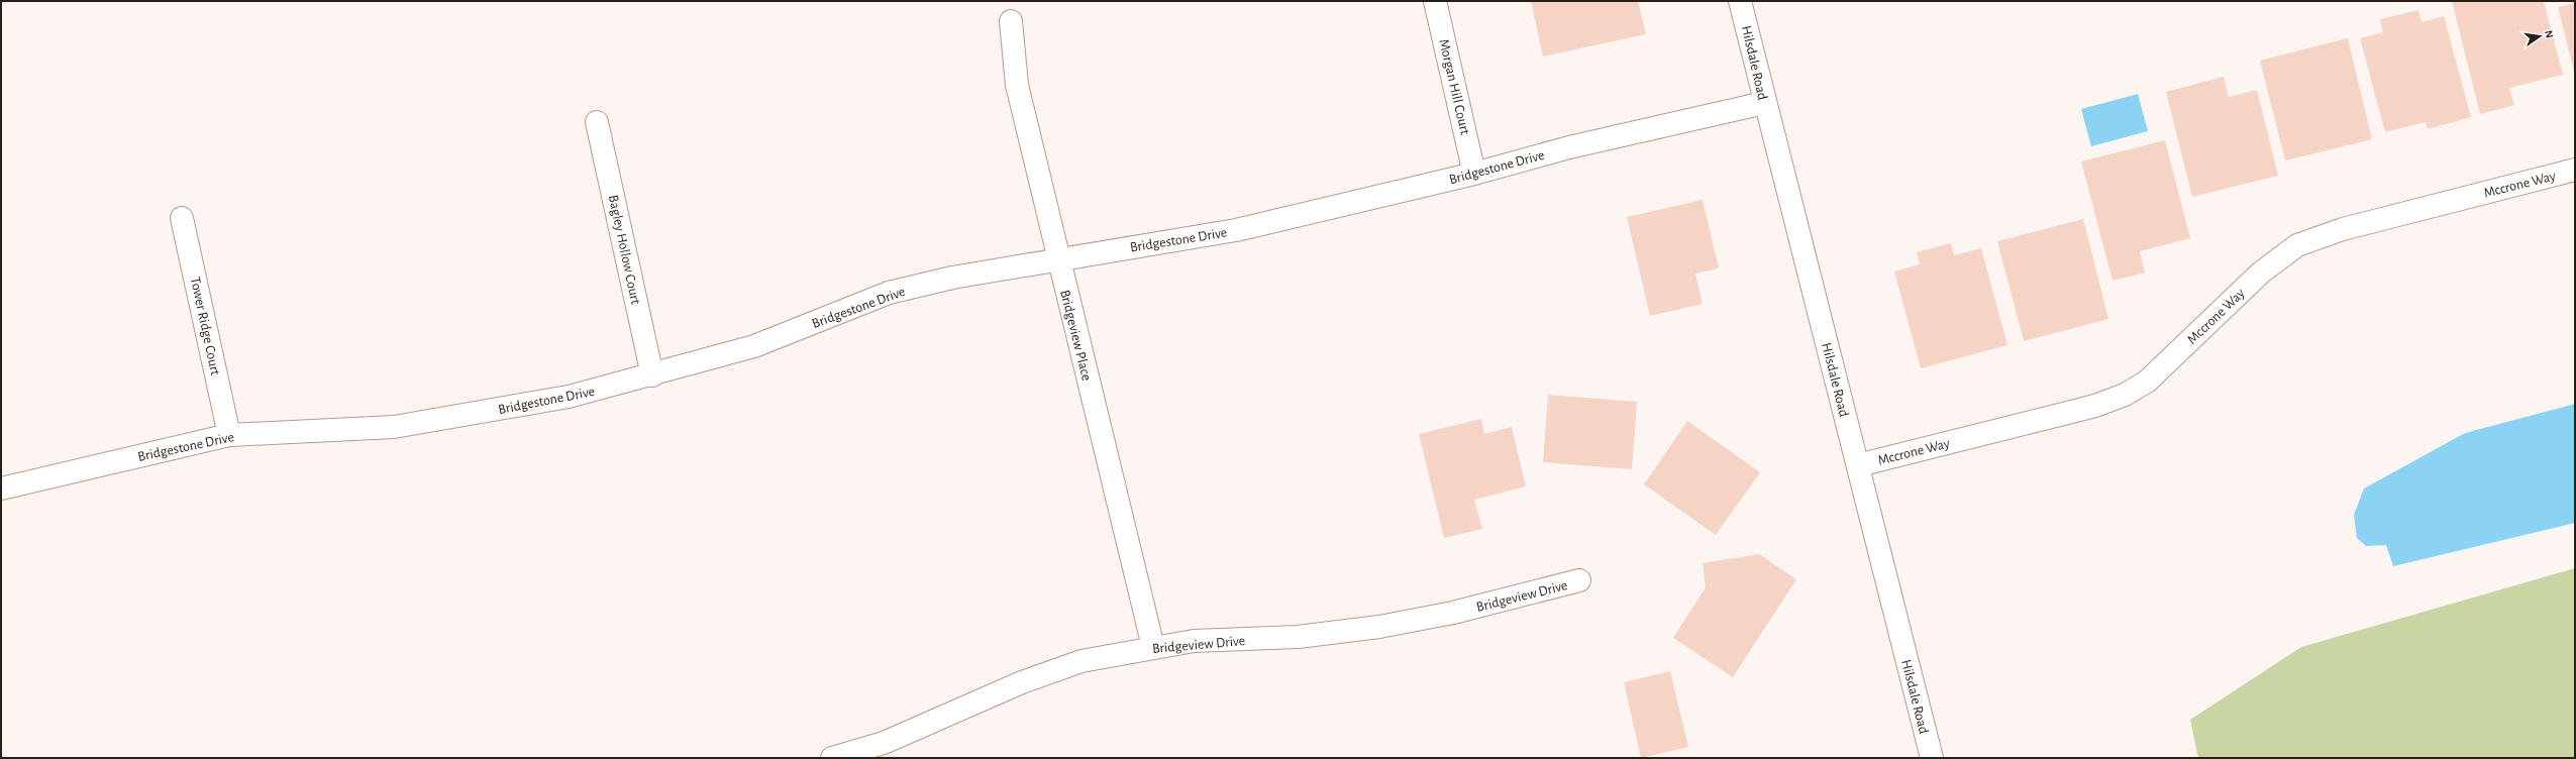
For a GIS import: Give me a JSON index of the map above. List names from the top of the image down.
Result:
{
  "streets": {
    "street": [
      "Hilsdale Road",
      "Morgan Hill Court",
      "Bridgestone Drive",
      "Mccrone Way",
      "Bagley Hollow Court",
      "Tower Ridge Court",
      "Bridgeview Place",
      "Bridgeview Drive"
    ]
  },
  "crossings": [
    ["Hilsdale Road", "Bridgestone Drive"],
    ["Hilsdale Road", "Mccrone Way"],
    ["Morgan Hill Court", "Bridgestone Drive"],
    ["Bridgestone Drive", "Bagley Hollow Court"],
    ["Bridgestone Drive", "Tower Ridge Court"],
    ["Bridgestone Drive", "Bridgeview Place"],
    ["Bridgeview Place", "Bridgeview Drive"]
  ],
  "north": "right"
}
